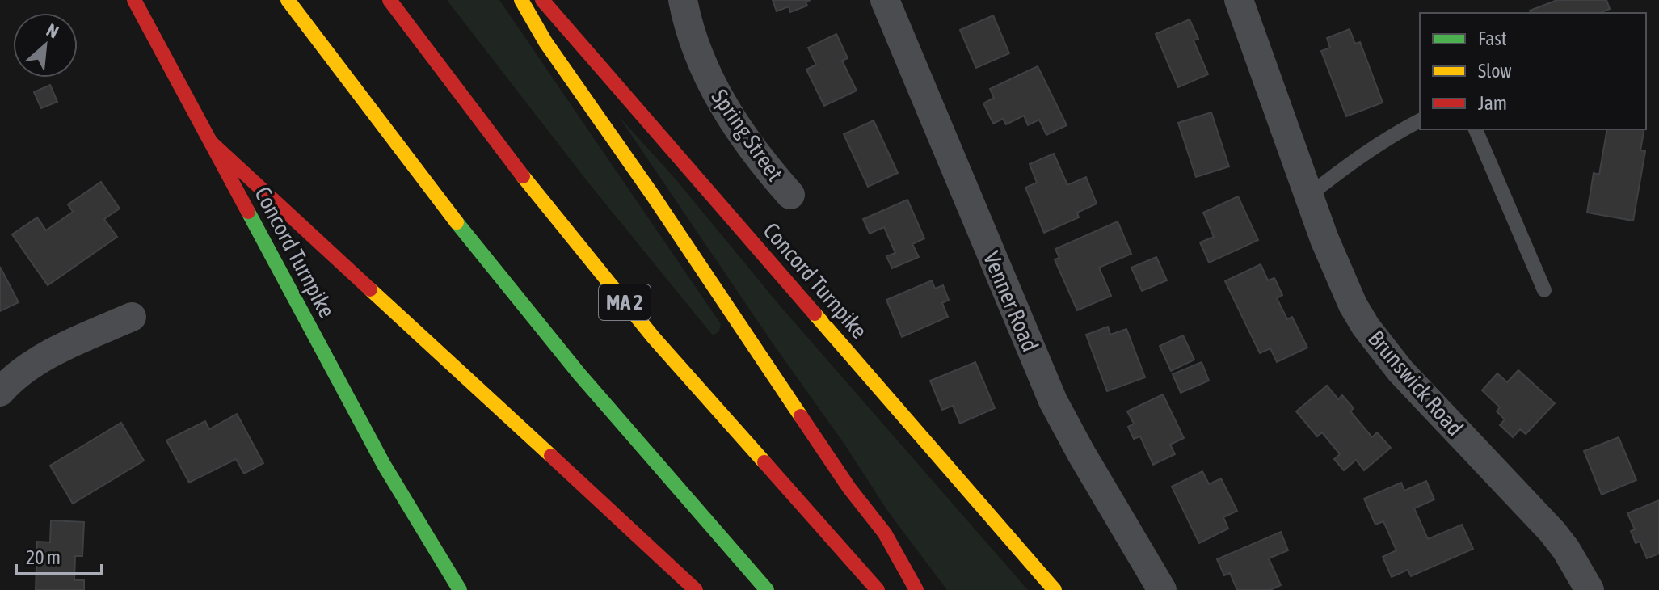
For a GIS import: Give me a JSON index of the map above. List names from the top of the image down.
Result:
{
  "streets": {
    "main road": ["Concord Turnpike", "MA 2"],
    "street": ["Spring Street", "Venner Road", "Brunswick Road"]
  },
  "legend": ["Fast", "Slow", "Jam"],
  "scale_bar": "20 m",
  "north": "top right"
}
